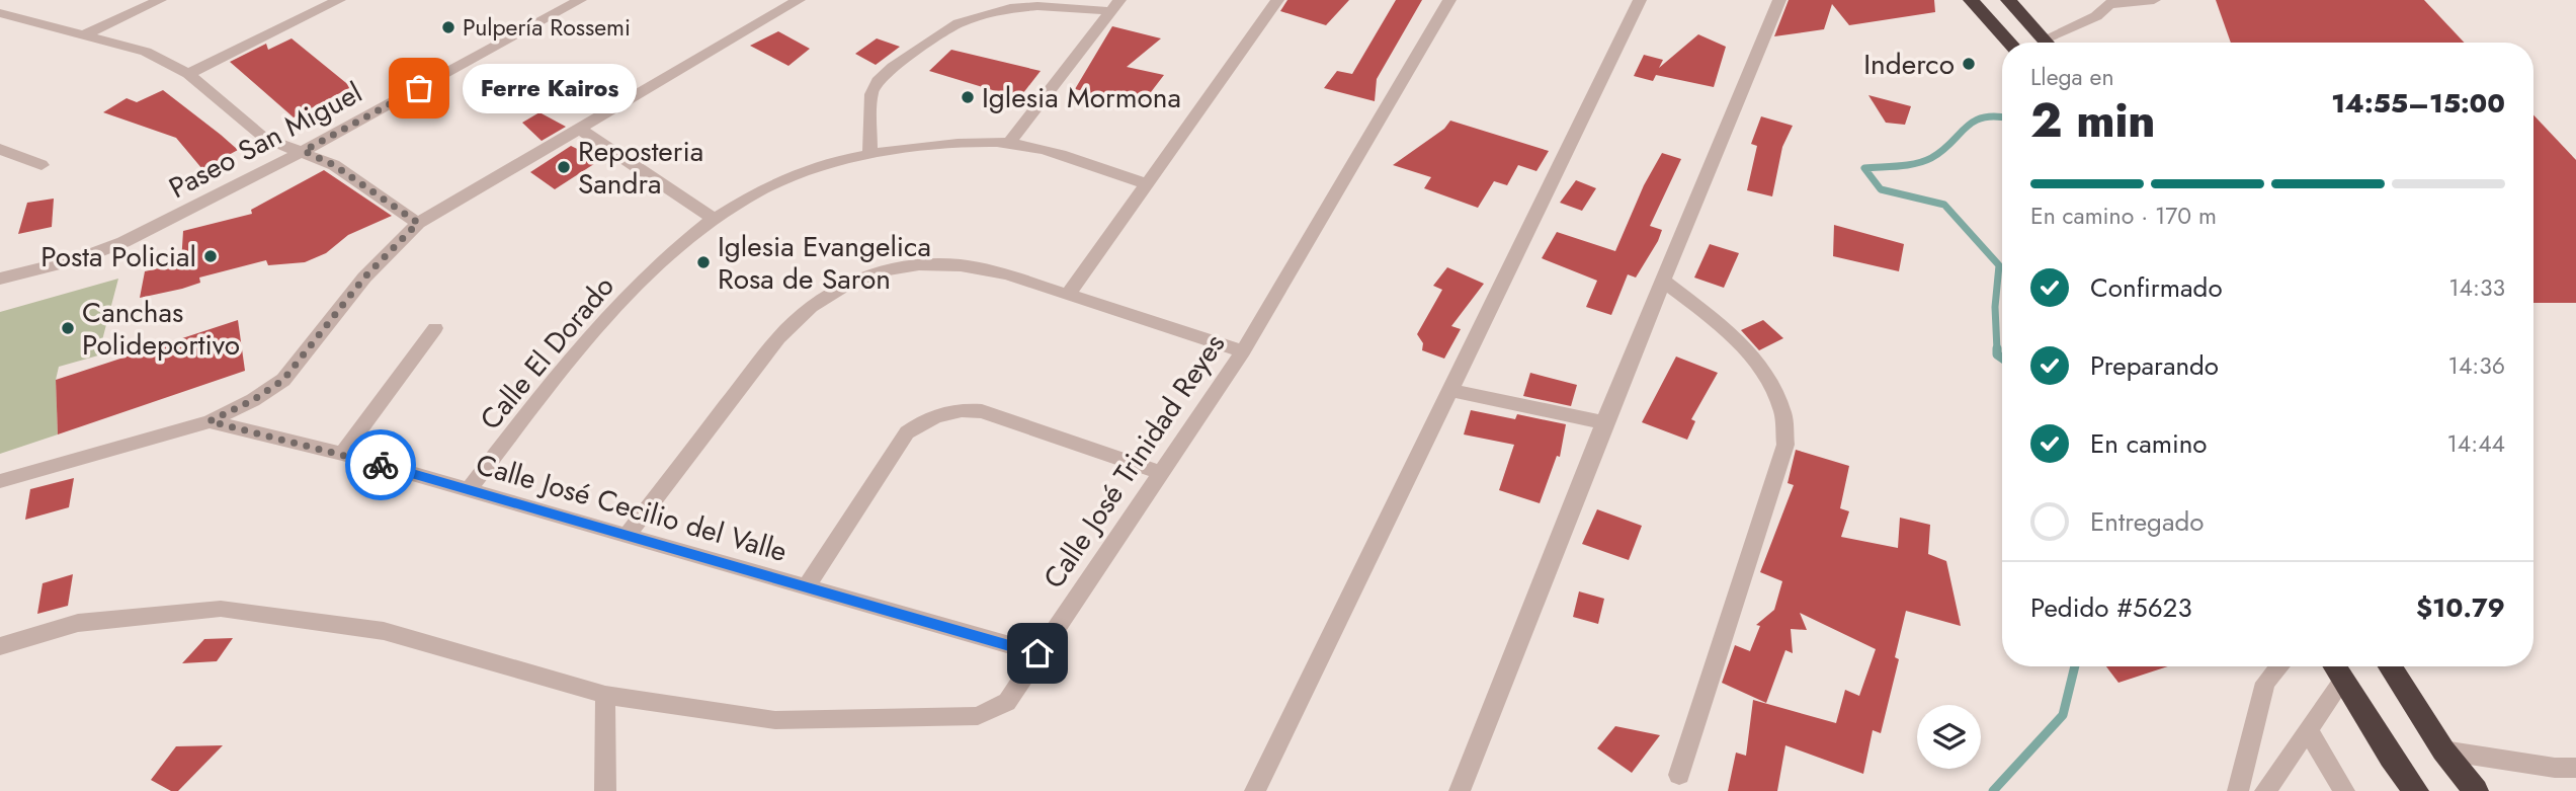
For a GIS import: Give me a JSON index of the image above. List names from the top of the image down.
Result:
{
  "streets": {
    "street": [
      "Paseo San Miguel",
      "Calle El Dorado",
      "Calle José Trinidad Reyes",
      "Calle José Cecilio del Valle"
    ]
  },
  "crossings": [
    ["Calle El Dorado", "Calle José Cecilio del Valle"],
    ["Calle José Trinidad Reyes", "Calle José Cecilio del Valle"]
  ],
  "places": [
    "Pulpería Rossemi",
    "Inderco",
    "Ferre Kairos",
    "Iglesia Mormona",
    "Reposteria Sandra",
    "Posta Policial",
    "Iglesia Evangelica Rosa de Saron",
    "Canchas Polideportivo"
  ],
  "page": {
    "heading": ["2 min", "Llega en", "14:55–15:00"],
    "panel": ["Pedido #5623", "$10.79"],
    "bubble": "Ferre Kairos",
    "bar": "En camino · 170 m",
    "list": [
      ["Confirmado", "14:33"],
      ["Preparando", "14:36"],
      ["En camino", "14:44"],
      "Entregado"
    ]
  }
}
